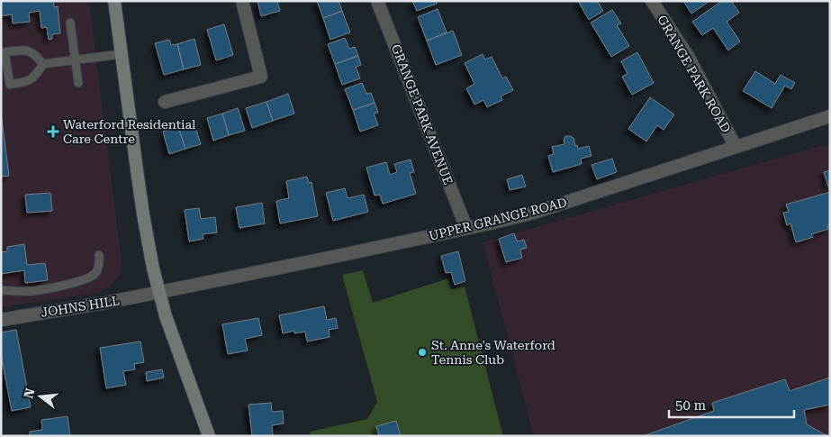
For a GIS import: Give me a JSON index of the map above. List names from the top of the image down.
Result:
{
  "streets": {
    "street": [
      "GRANGE PARK ROAD",
      "GRANGE PARK AVENUE",
      "UPPER GRANGE ROAD",
      "JOHNS HILL"
    ]
  },
  "crossings": [
    ["GRANGE PARK ROAD", "UPPER GRANGE ROAD"],
    ["GRANGE PARK AVENUE", "UPPER GRANGE ROAD"],
    ["UPPER GRANGE ROAD", "JOHNS HILL"]
  ],
  "places": {
    "health": ["Waterford Residential Care Centre"],
    "other": ["St. Anne's Waterford Tennis Club"]
  },
  "scale_bar": "50 m",
  "north": "left"
}
